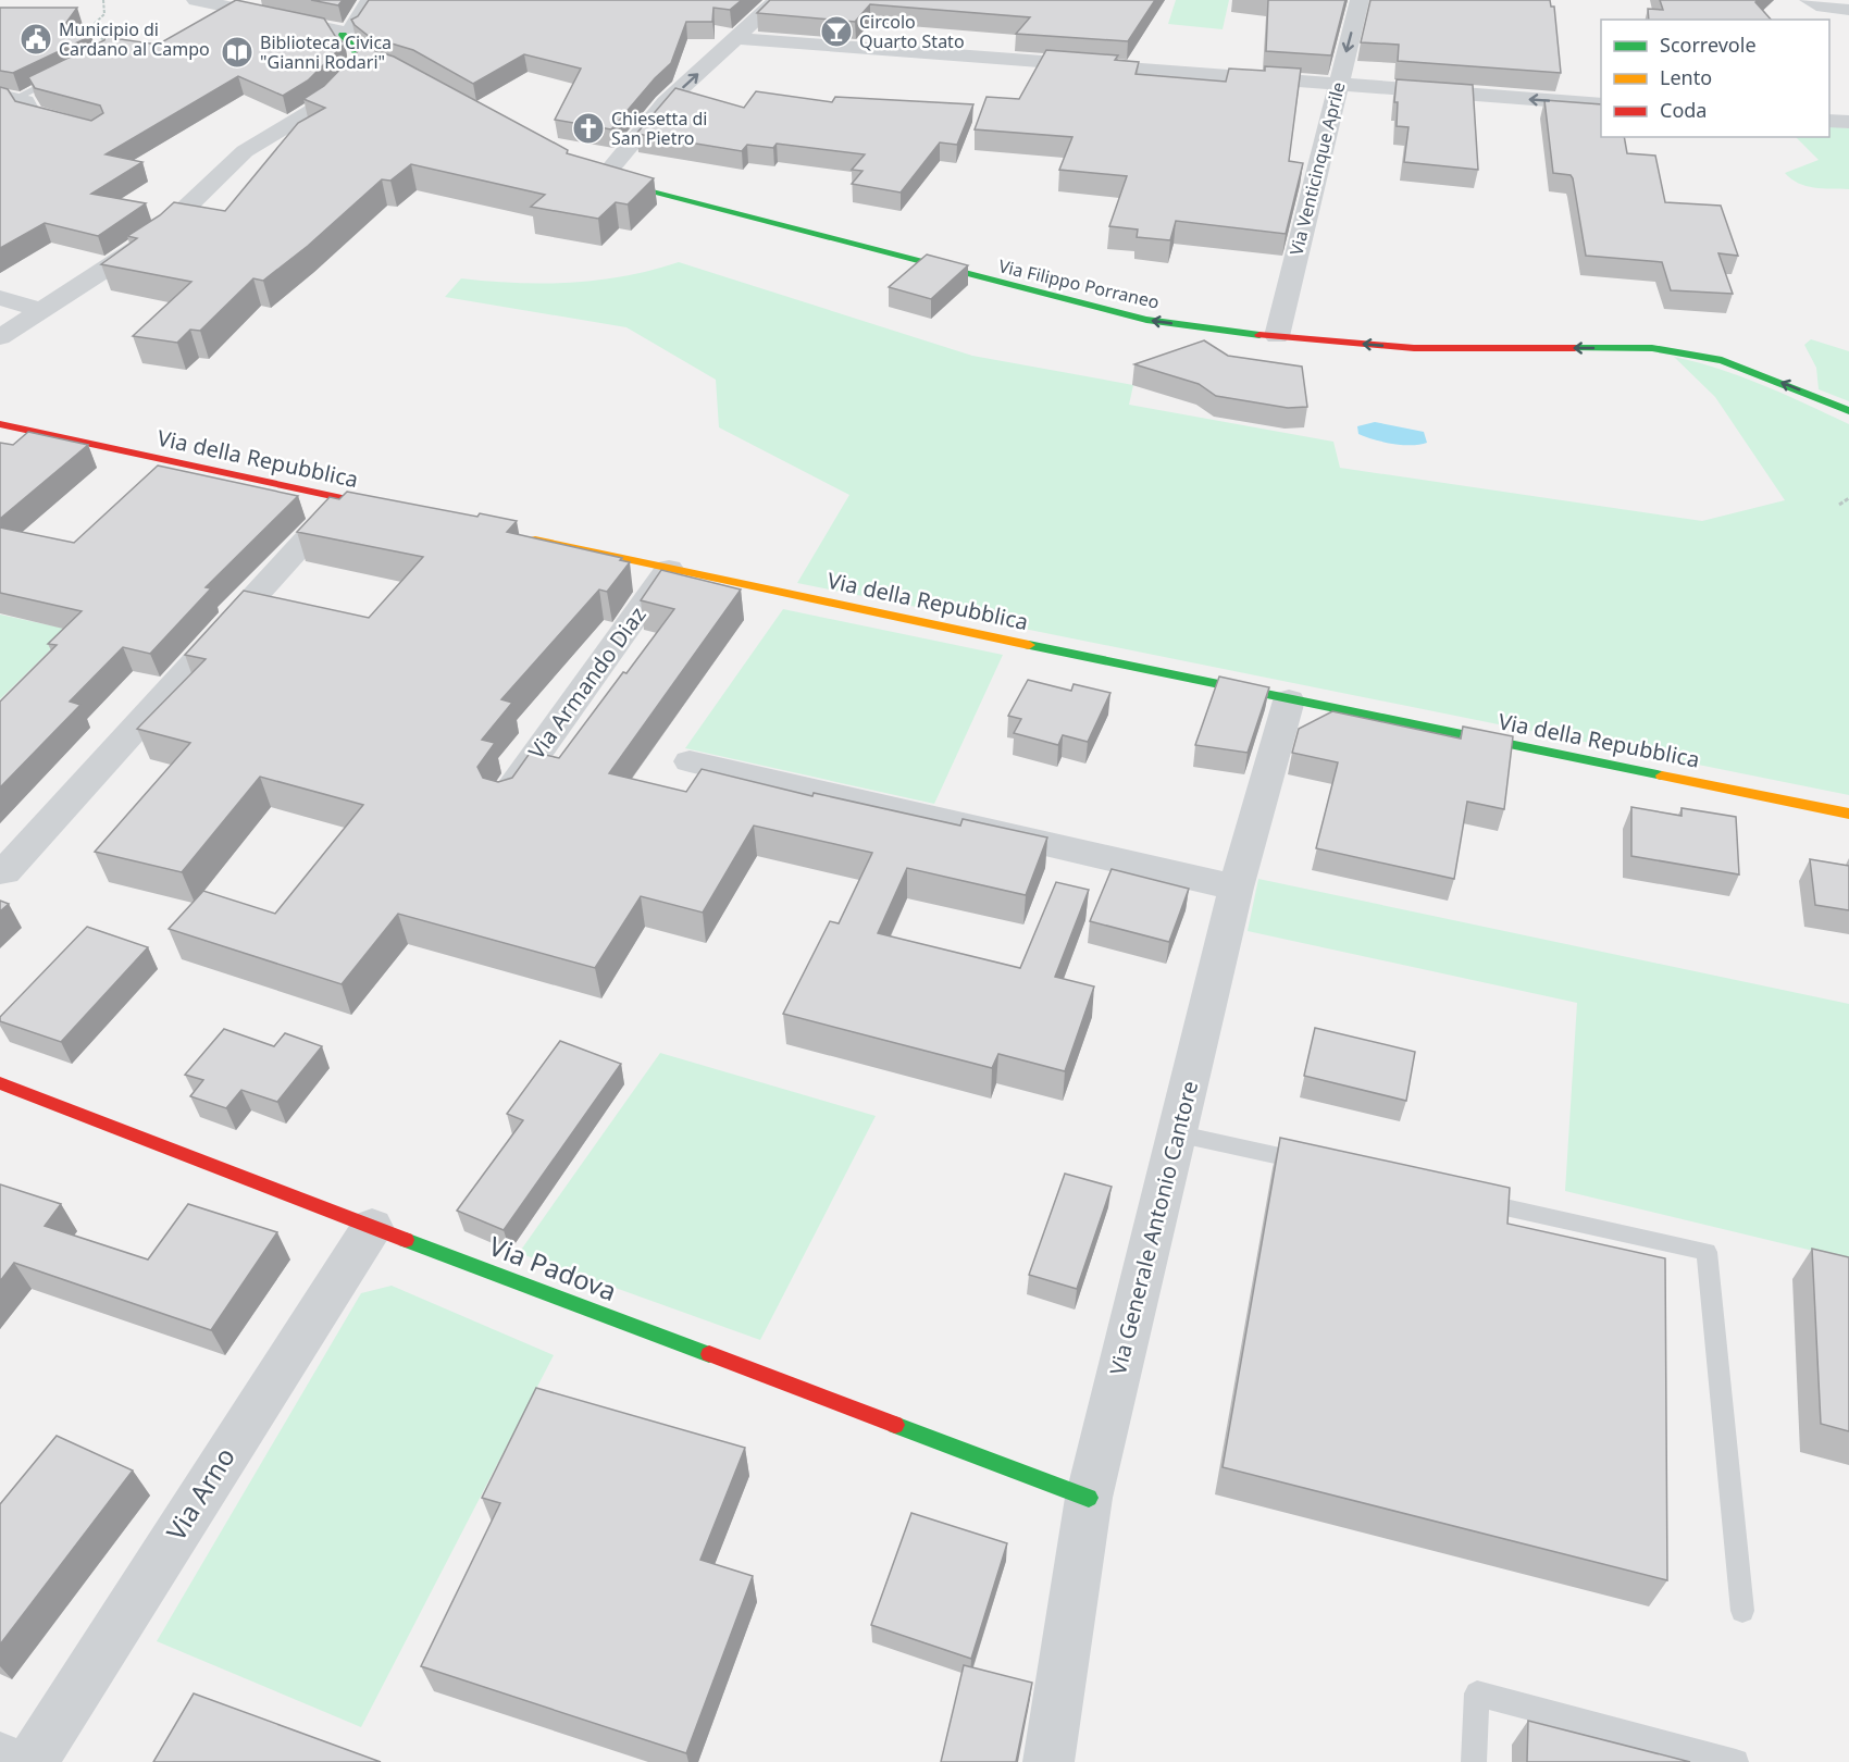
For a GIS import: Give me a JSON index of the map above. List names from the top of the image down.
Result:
{
  "streets": {
    "street": [
      "Via Venticinque Aprile",
      "Via Filippo Porraneo",
      "Via della Repubblica",
      "Via Armando Diaz",
      "Via Generale Antonio Cantore",
      "Via Padova",
      "Via Arno"
    ]
  },
  "crossings": [
    ["Via Venticinque Aprile", "Via Filippo Porraneo"],
    ["Via della Repubblica", "Via Armando Diaz"],
    ["Via della Repubblica", "Via Generale Antonio Cantore"],
    ["Via Generale Antonio Cantore", "Via Padova"],
    ["Via Padova", "Via Arno"]
  ],
  "one_way": ["Via Filippo Porraneo"],
  "places": {
    "bar": ["Circolo Quarto Stato"],
    "public building": ["Municipio di Cardano al Campo"],
    "library": ["Biblioteca Civica \"Gianni Rodari\""],
    "church": ["Chiesetta di San Pietro"]
  },
  "legend": ["Scorrevole", "Lento", "Coda"]
}
